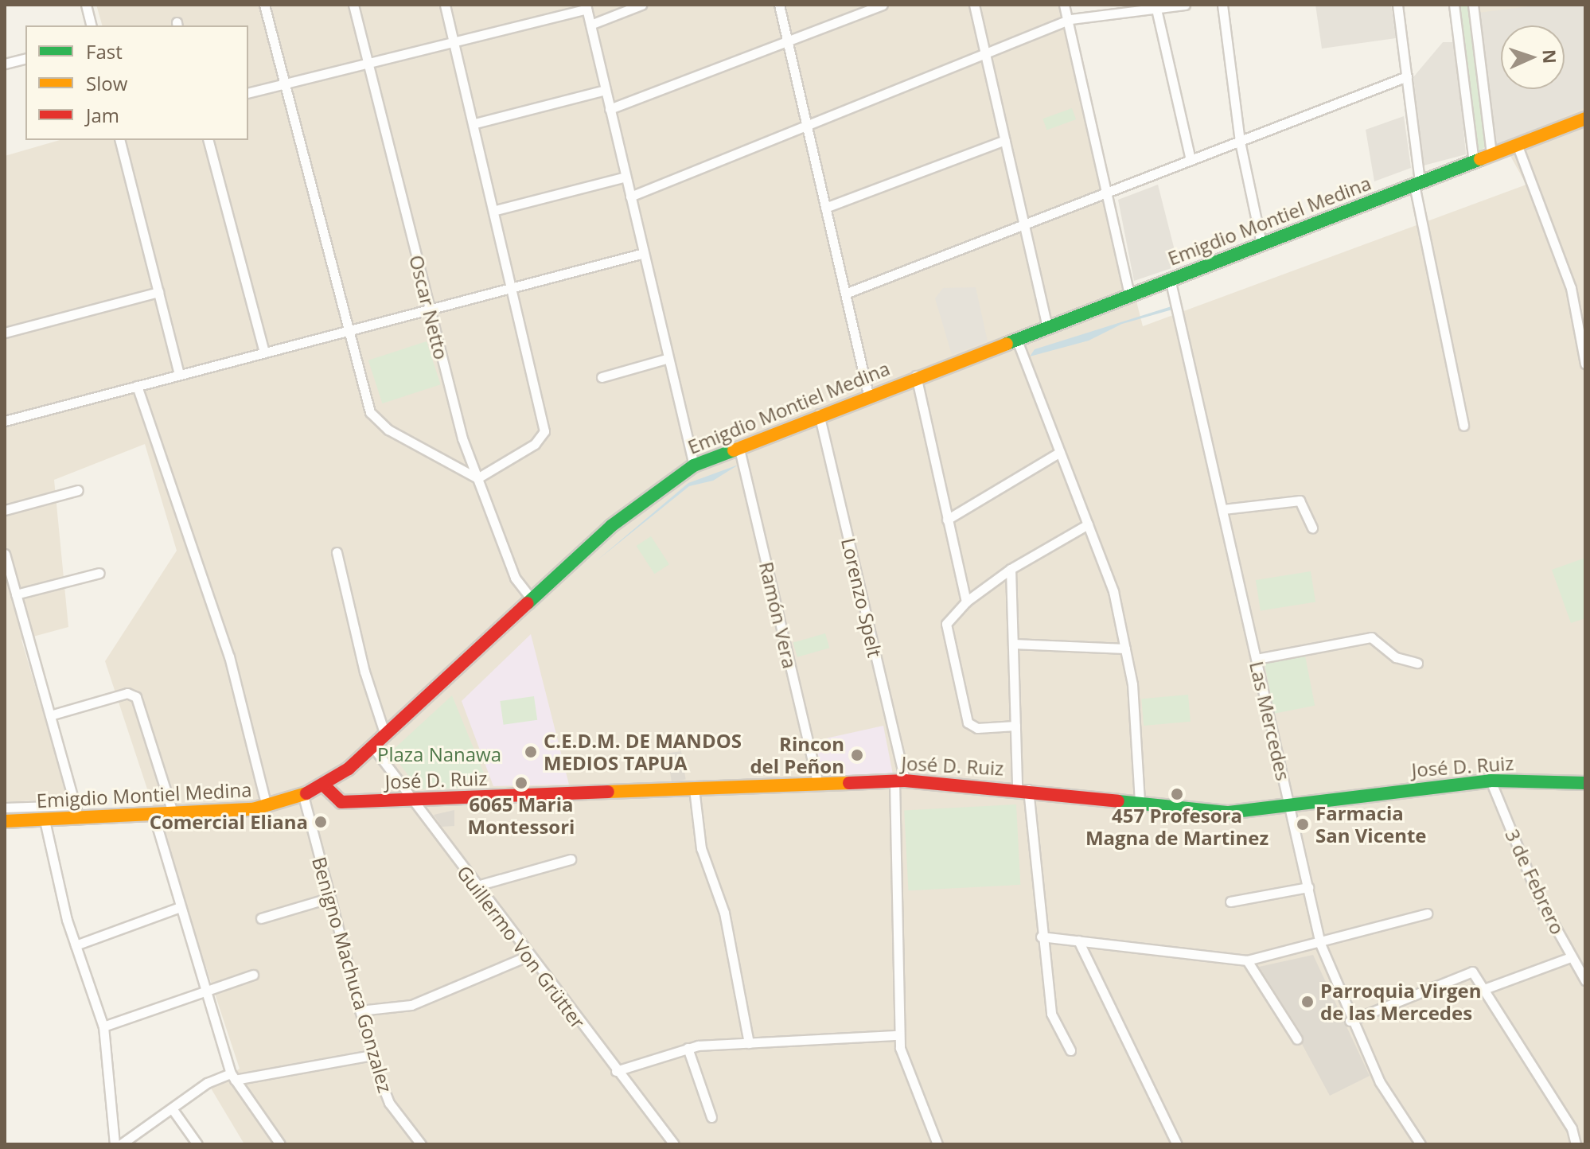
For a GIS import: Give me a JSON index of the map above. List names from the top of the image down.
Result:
{
  "streets": {
    "main road": ["Emigdio Montiel Medina", "José D. Ruiz"],
    "street": [
      "Oscar Netto",
      "Lorenzo Spelt",
      "Ramón Vera",
      "Las Mercedes",
      "3 de Febrero",
      "Guillermo Von Grütter",
      "Benigno Machuca Gonzalez"
    ]
  },
  "crossings": [
    ["Emigdio Montiel Medina", "Oscar Netto"],
    ["Emigdio Montiel Medina", "Lorenzo Spelt"],
    ["Emigdio Montiel Medina", "Ramón Vera"],
    ["Emigdio Montiel Medina", "Las Mercedes"],
    ["Emigdio Montiel Medina", "José D. Ruiz"],
    ["Emigdio Montiel Medina", "Guillermo Von Grütter"],
    ["Emigdio Montiel Medina", "Benigno Machuca Gonzalez"],
    ["Lorenzo Spelt", "José D. Ruiz"],
    ["Ramón Vera", "José D. Ruiz"],
    ["Las Mercedes", "José D. Ruiz"],
    ["José D. Ruiz", "3 de Febrero"],
    ["José D. Ruiz", "Guillermo Von Grütter"]
  ],
  "parks": ["Plaza Nanawa"],
  "places": [
    "C.E.D.M. DE MANDOS MEDIOS TAPUA",
    "Rincon del Peñon",
    "6065 Maria Montessori",
    "457 Profesora Magna de Martinez",
    "Comercial Eliana",
    "Farmacia San Vicente",
    "Parroquia Virgen de las Mercedes"
  ],
  "legend": ["Fast", "Slow", "Jam"],
  "north": "right"
}
